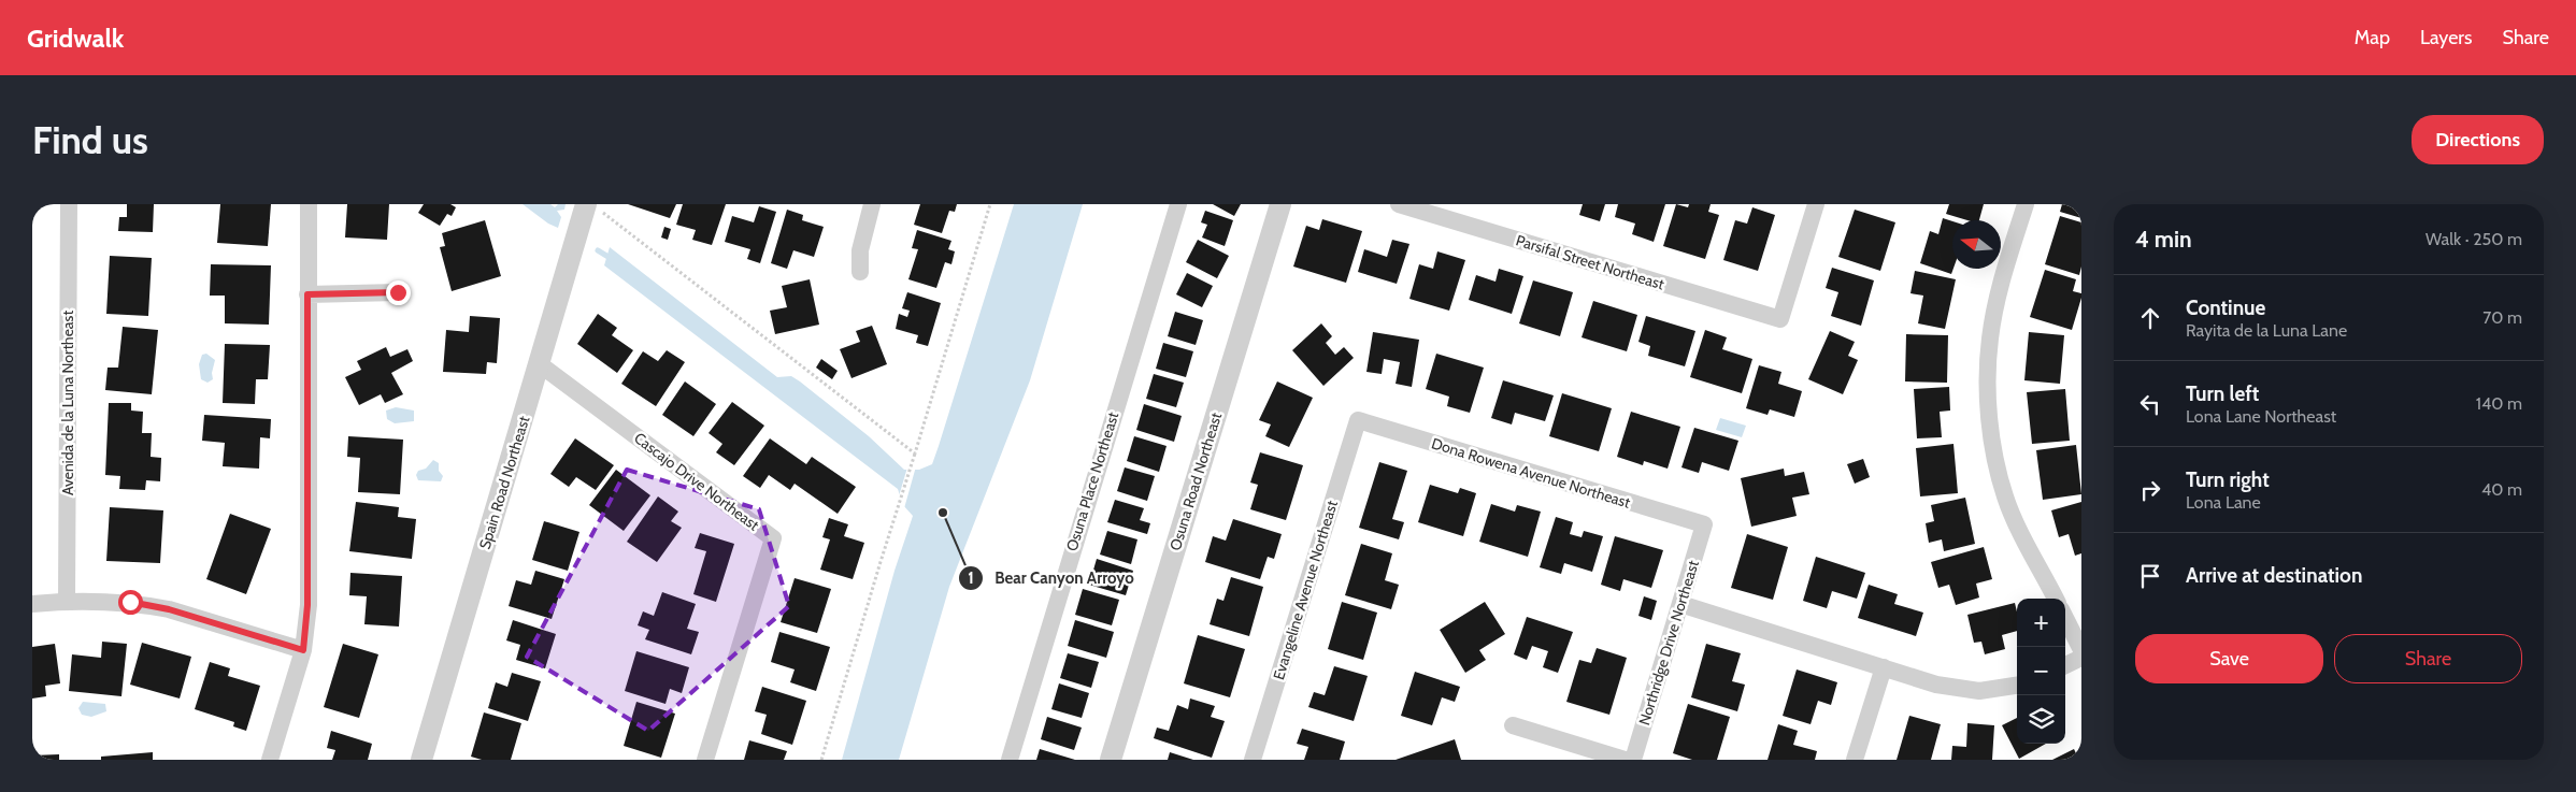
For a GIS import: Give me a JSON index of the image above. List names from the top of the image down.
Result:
{
  "streets": {
    "street": [
      "Parsifal Street Northeast",
      "Avenida de la Luna Northeast",
      "Dona Rowena Avenue Northeast",
      "Cascajo Drive Northeast",
      "Osuna Place Northeast",
      "Osuna Road Northeast",
      "Spain Road Northeast",
      "Evangeline Avenue Northeast",
      "Northridge Drive Northeast"
    ]
  },
  "crossings": [
    ["Dona Rowena Avenue Northeast", "Evangeline Avenue Northeast"],
    ["Dona Rowena Avenue Northeast", "Northridge Drive Northeast"],
    ["Cascajo Drive Northeast", "Spain Road Northeast"]
  ],
  "places": ["Bear Canyon Arroyo"],
  "north": "left",
  "page": {
    "header": "Gridwalk",
    "nav": ["Map", "Layers", "Share"],
    "buttons": [
      "Directions",
      ["Save", "Share"]
    ],
    "title": "Find us",
    "heading": ["4 min", "Walk · 250 m"],
    "list": [
      ["Continue", "Rayita de la Luna Lane", "70 m"],
      ["Turn left", "Lona Lane Northeast", "140 m"],
      ["Turn right", "Lona Lane", "40 m"],
      "Arrive at destination"
    ],
    "map_buttons": ["+", "−"]
  }
}
